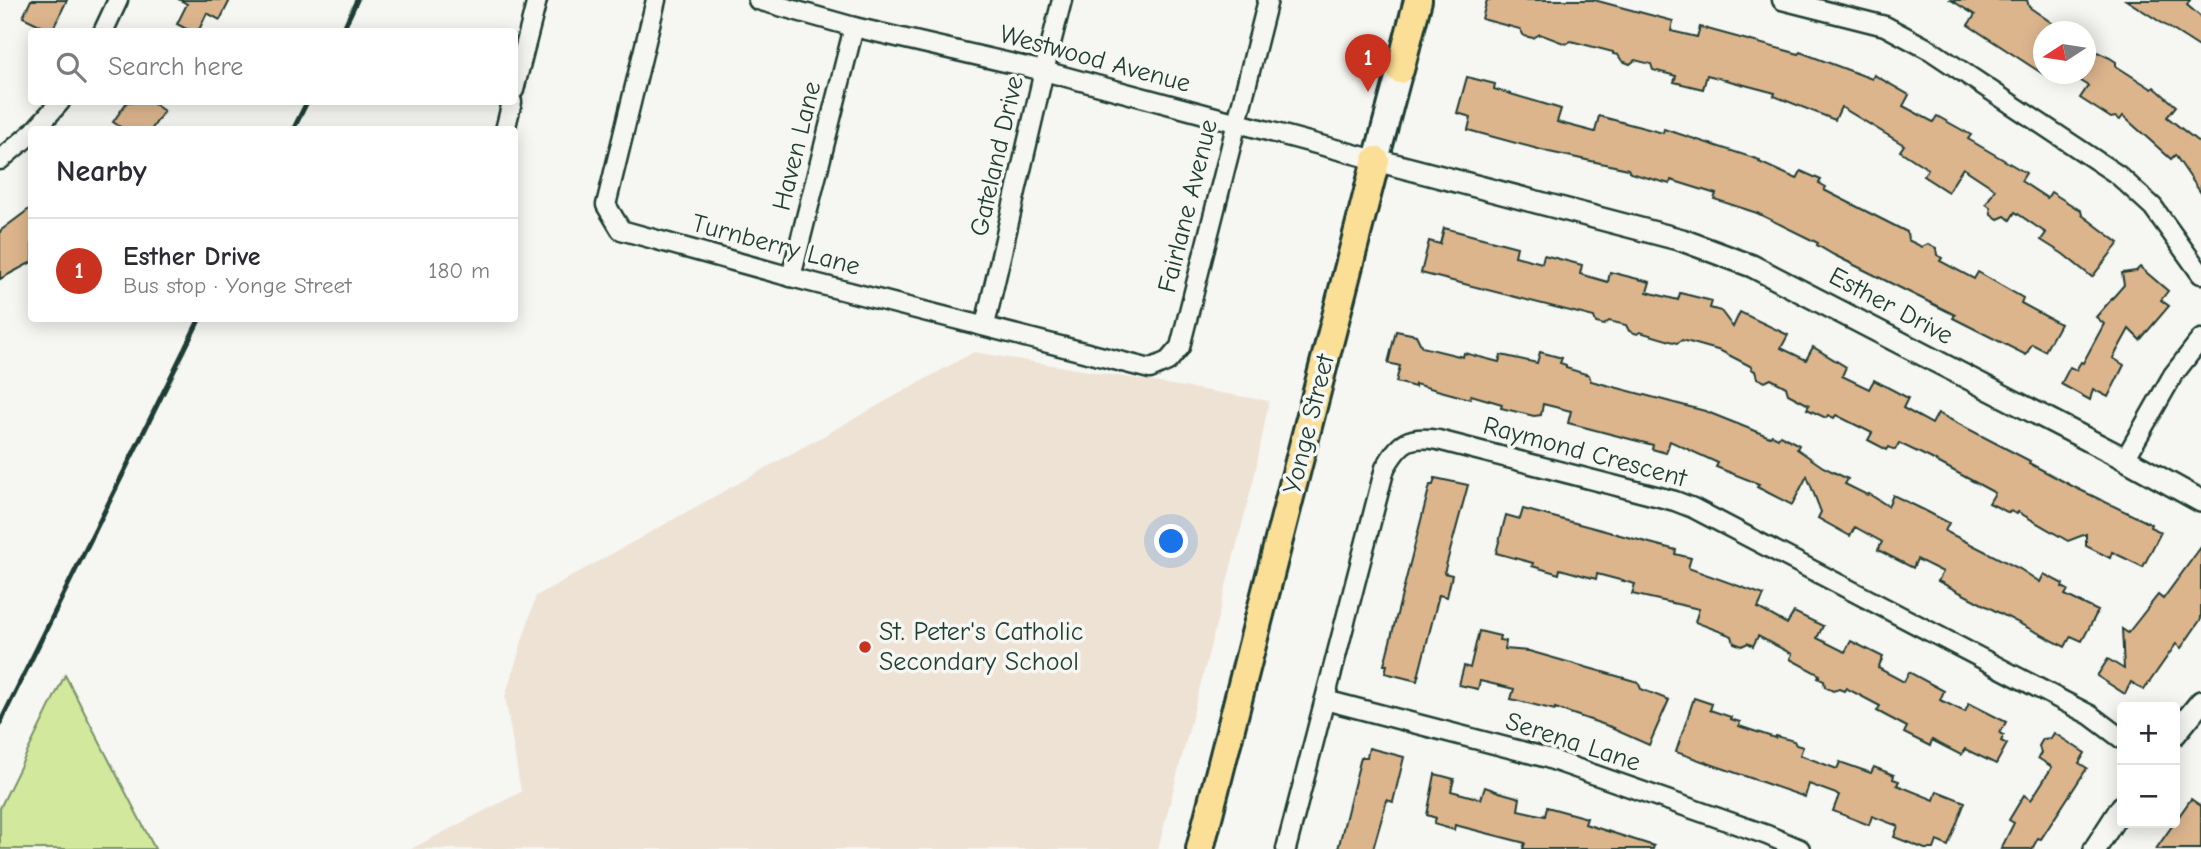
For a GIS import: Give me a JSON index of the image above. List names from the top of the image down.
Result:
{
  "streets": {
    "main road": ["Yonge Street"],
    "street": [
      "Westwood Avenue",
      "Haven Lane",
      "Gateland Drive",
      "Fairlane Avenue",
      "Turnberry Lane",
      "Esther Drive",
      "Raymond Crescent",
      "Serena Lane"
    ]
  },
  "crossings": [
    ["Westwood Avenue", "Haven Lane"],
    ["Westwood Avenue", "Gateland Drive"],
    ["Westwood Avenue", "Fairlane Avenue"],
    ["Westwood Avenue", "Esther Drive"],
    ["Westwood Avenue", "Yonge Street"],
    ["Haven Lane", "Turnberry Lane"],
    ["Gateland Drive", "Turnberry Lane"],
    ["Fairlane Avenue", "Turnberry Lane"],
    ["Esther Drive", "Yonge Street"],
    ["Raymond Crescent", "Serena Lane"]
  ],
  "places": ["St. Peter's Catholic Secondary School"],
  "north": "left",
  "page": {
    "search": "Search here",
    "pins": "1",
    "heading": "Nearby",
    "list": [
      {
        "mark": "1",
        "name": "Esther Drive",
        "note": "Bus stop · Yonge Street",
        "value": "180 m"
      }
    ],
    "map_buttons": ["+", "−"]
  }
}
